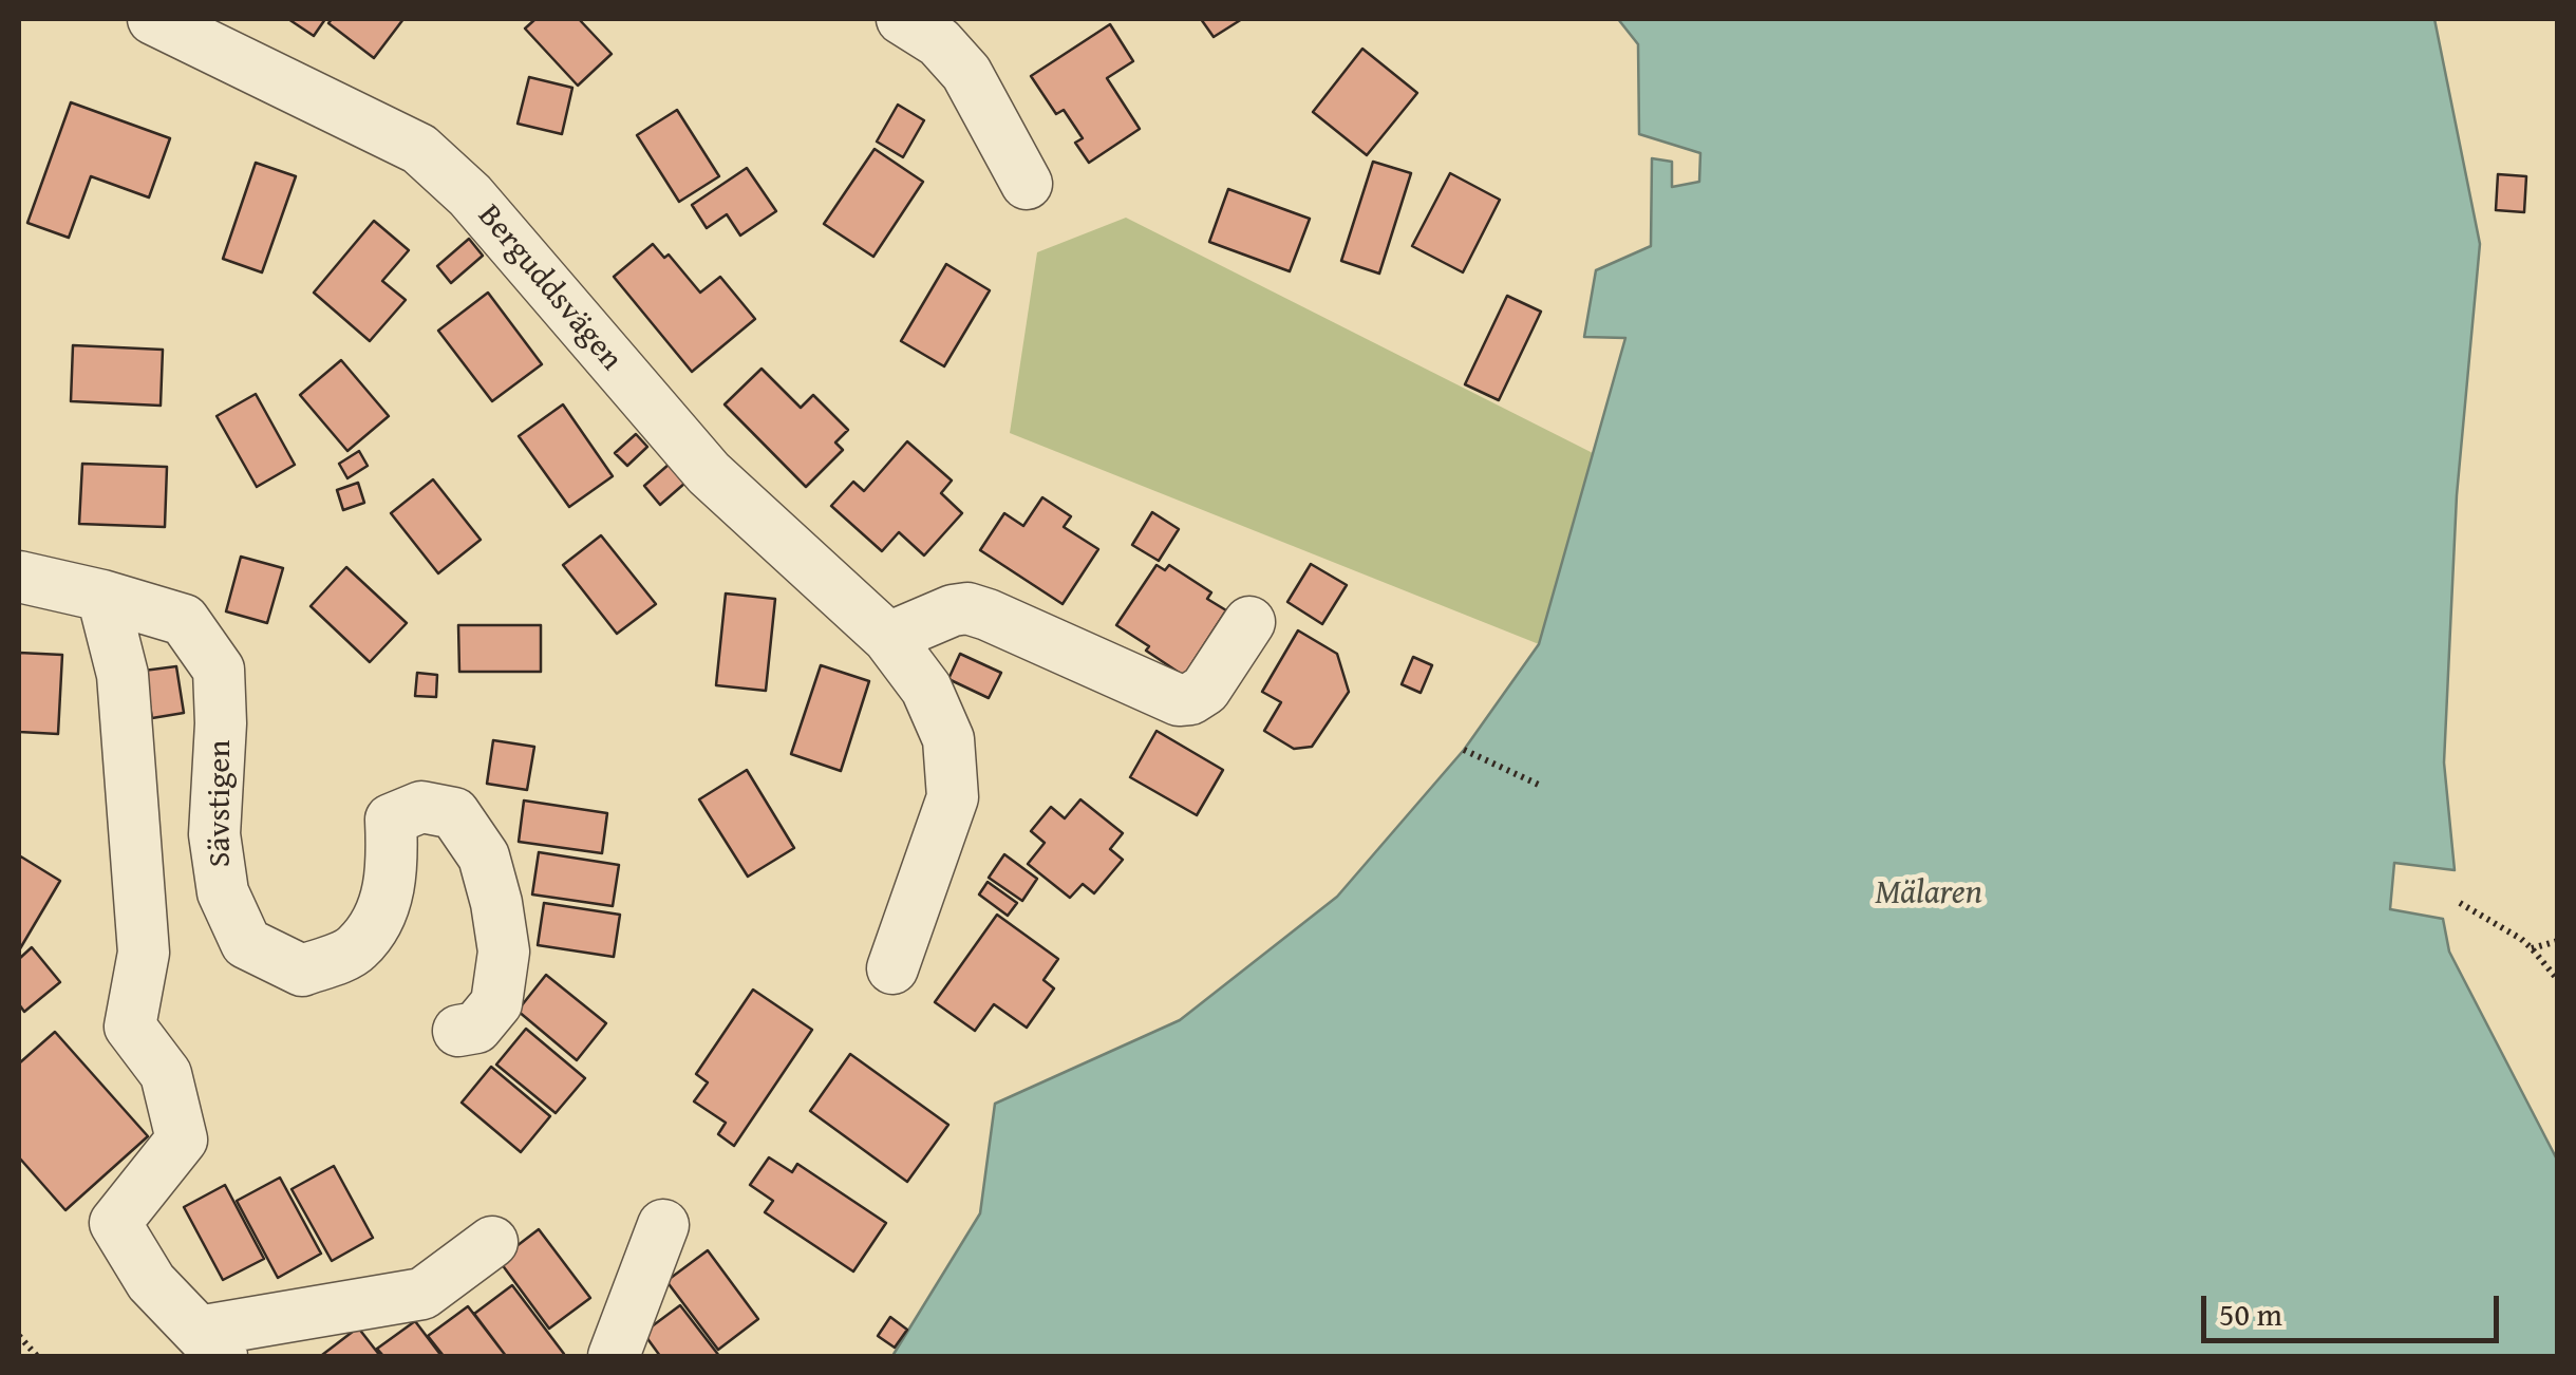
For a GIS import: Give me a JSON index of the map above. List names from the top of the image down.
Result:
{
  "streets": {
    "street": ["Berguddsvägen", "Sävstigen"]
  },
  "water": ["Mälaren"],
  "scale_bar": "50 m"
}
